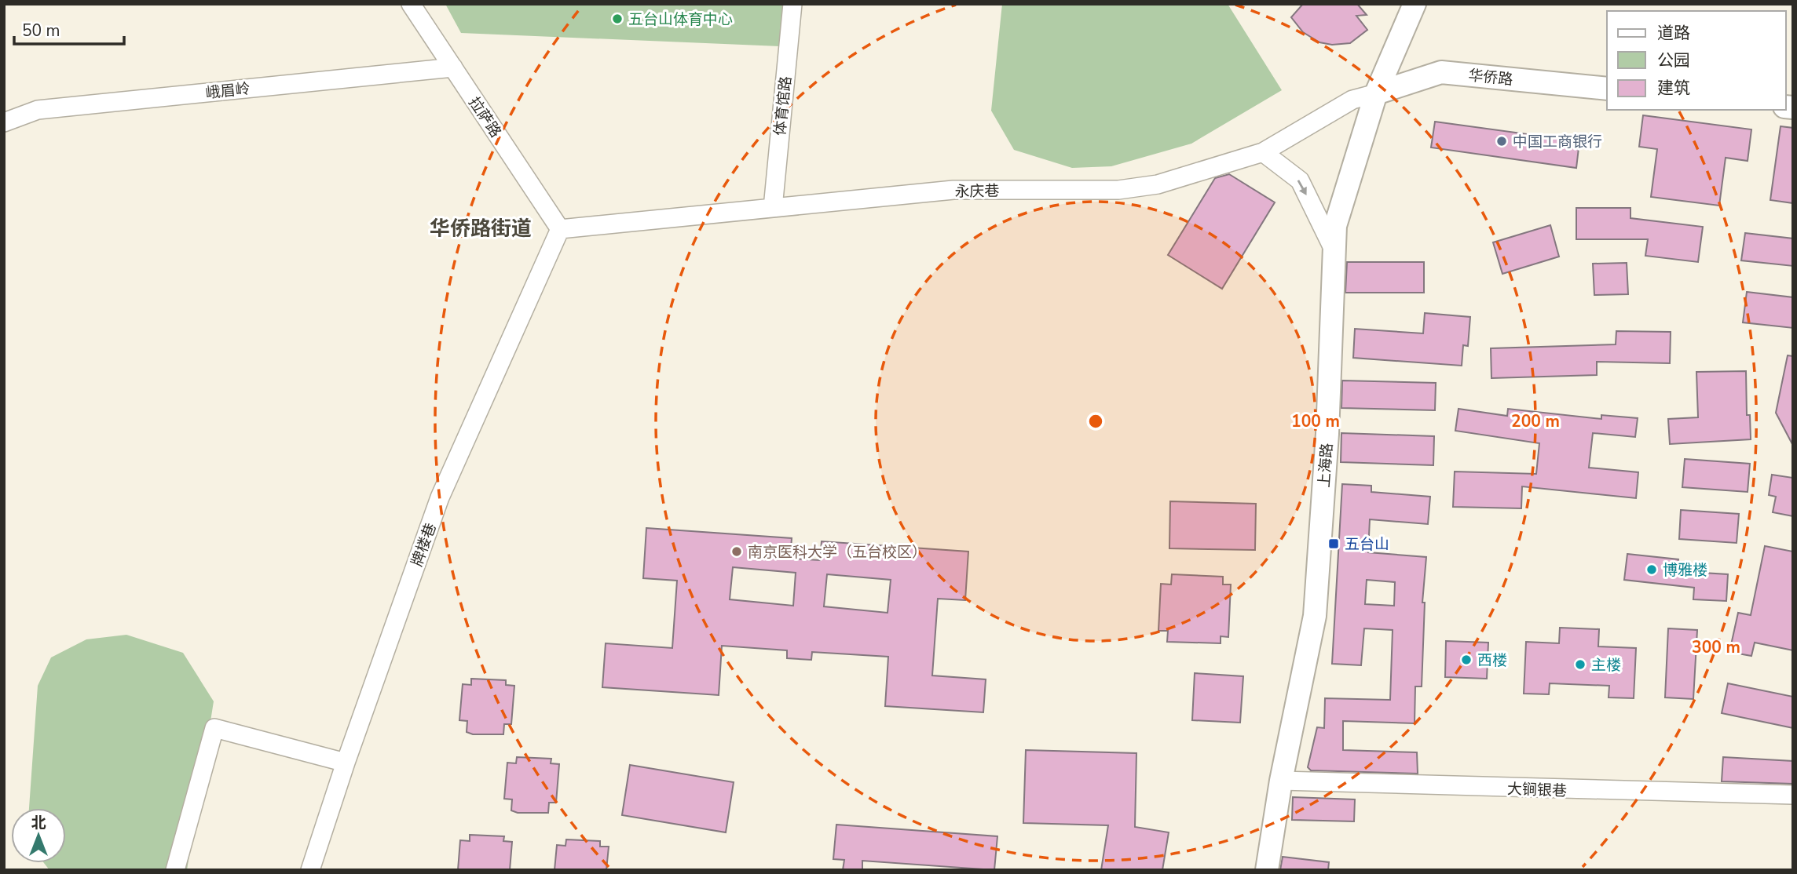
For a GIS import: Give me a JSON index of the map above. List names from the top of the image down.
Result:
{
  "streets": {
    "main road": ["华侨路", "上海路"],
    "street": [
      "峨眉岭",
      "体育馆路",
      "拉萨路",
      "永庆巷",
      "牌楼巷",
      "大锏银巷"
    ]
  },
  "crossings": [
    ["华侨路", "永庆巷"],
    ["华侨路", "上海路"],
    ["峨眉岭", "拉萨路"],
    ["体育馆路", "永庆巷"],
    ["拉萨路", "永庆巷"],
    ["拉萨路", "牌楼巷"],
    ["永庆巷", "上海路"],
    ["永庆巷", "牌楼巷"],
    ["上海路", "大锏银巷"]
  ],
  "districts": ["华侨路街道"],
  "places": {
    "other": [
      "五台山体育中心",
      "中国工商银行",
      "南京医科大学（五台校区）",
      "博雅楼",
      "西楼",
      "主楼"
    ],
    "transit": ["五台山"]
  },
  "legend": ["道路", "公园", "建筑"],
  "scale_bar": "50 m",
  "north": "top",
  "rings": ["100 m", "200 m", "300 m"]
}
